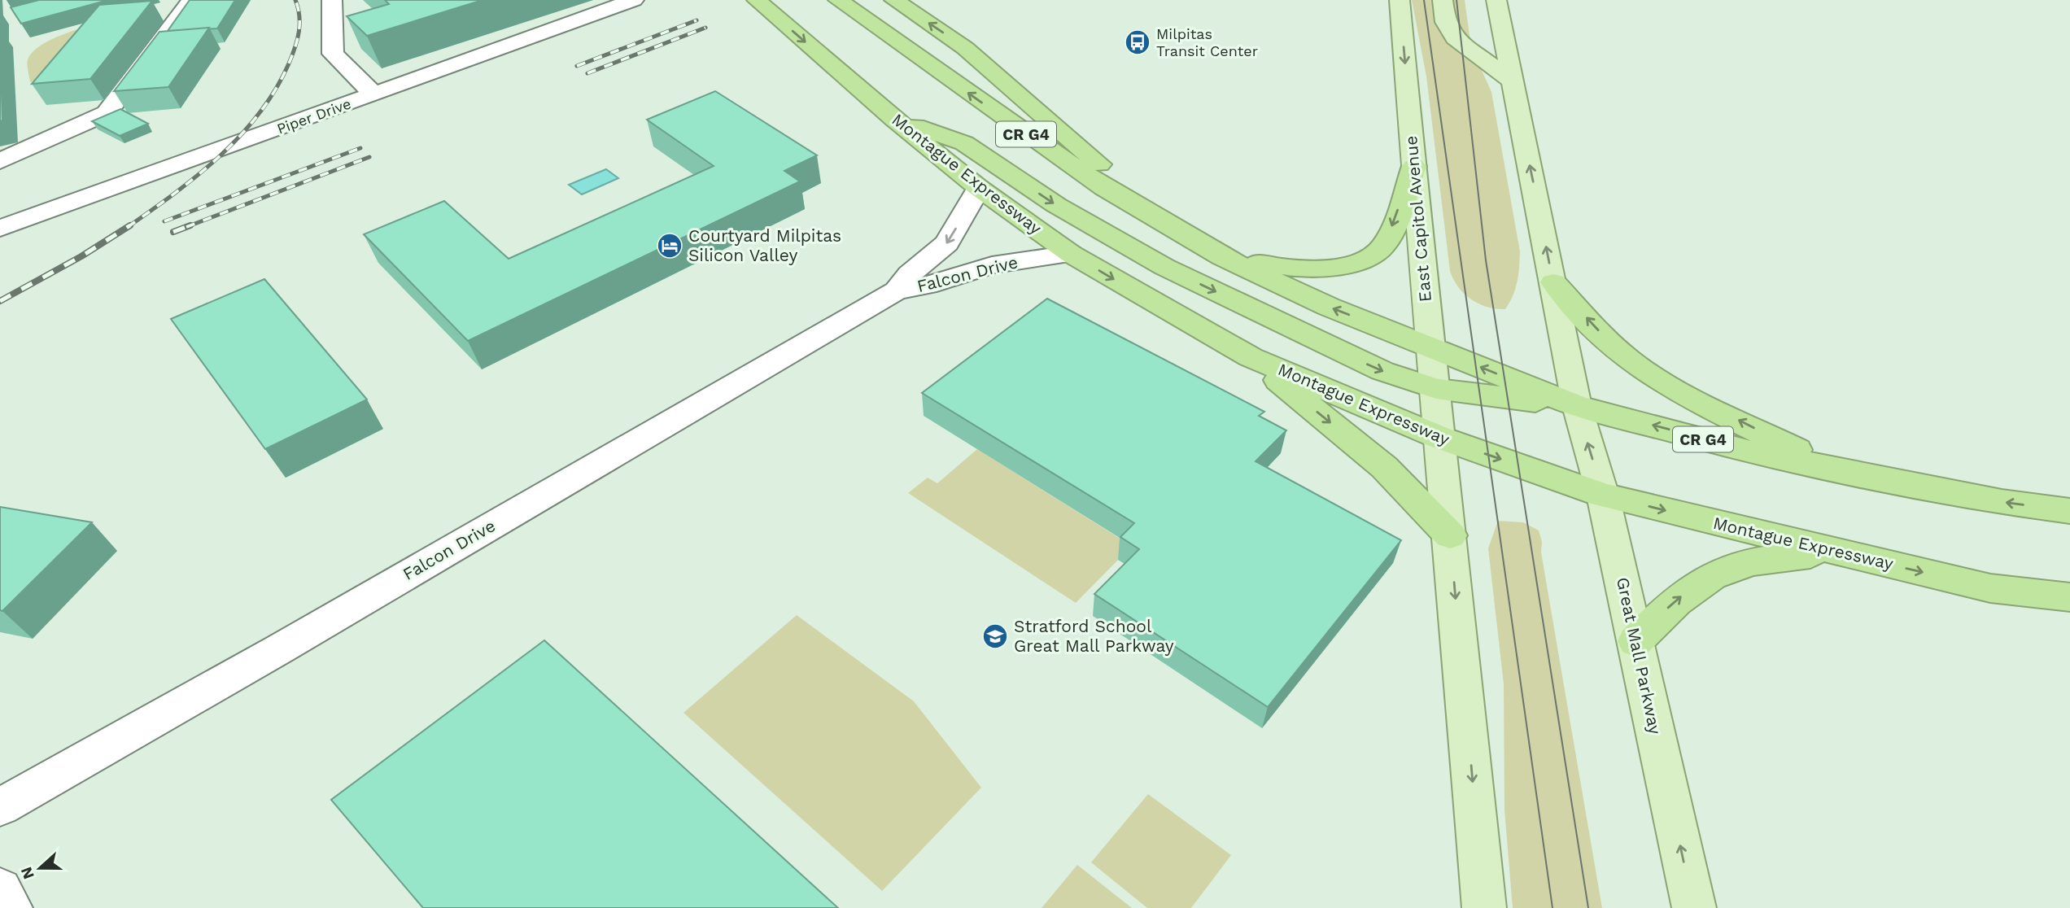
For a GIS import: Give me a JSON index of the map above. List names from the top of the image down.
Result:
{
  "streets": {
    "highway": ["CR G4", "Montague Expressway"],
    "main road": ["East Capitol Avenue", "Great Mall Parkway"],
    "street": ["Piper Drive", "Falcon Drive"]
  },
  "crossings": [
    ["CR G4", "East Capitol Avenue"],
    ["CR G4", "Great Mall Parkway"],
    ["Montague Expressway", "East Capitol Avenue"],
    ["Montague Expressway", "Falcon Drive"],
    ["Montague Expressway", "Great Mall Parkway"]
  ],
  "places": {
    "bus stop": ["Milpitas Transit Center"],
    "hotel": ["Courtyard Milpitas Silicon Valley"],
    "school or university": ["Stratford School Great Mall Parkway"]
  },
  "north": "left"
}
